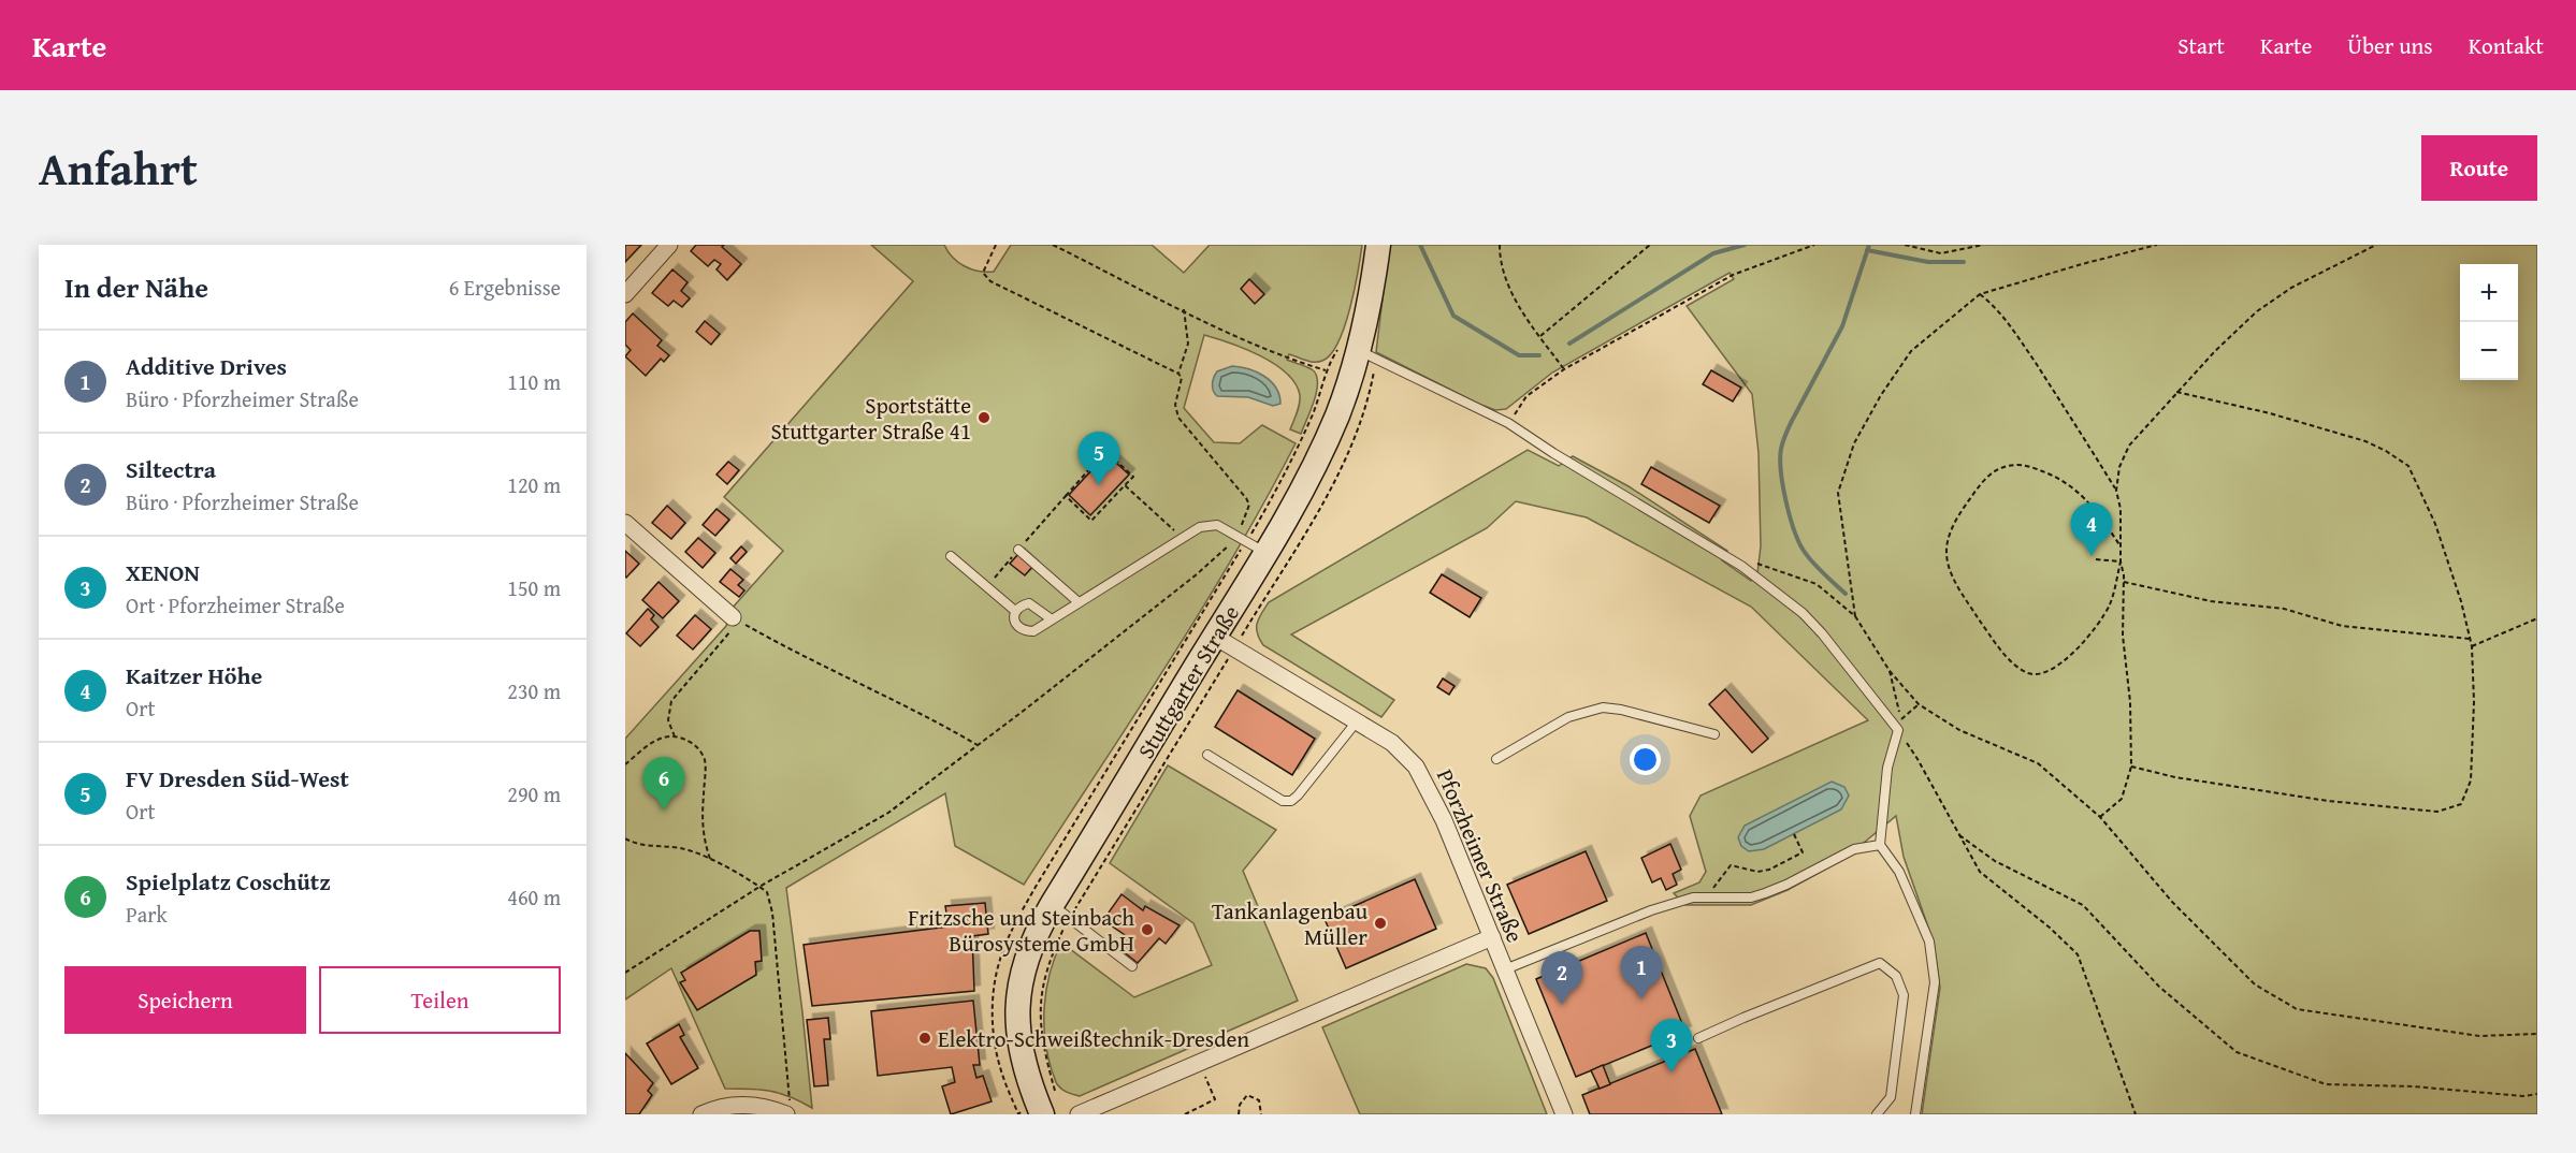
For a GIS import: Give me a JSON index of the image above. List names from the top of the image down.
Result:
{
  "streets": {
    "main road": ["Stuttgarter Straße"],
    "street": ["Pforzheimer Straße"]
  },
  "crossings": [
    ["Stuttgarter Straße", "Pforzheimer Straße"]
  ],
  "places": [
    "Sportstätte Stuttgarter Straße 41",
    "Tankanlagenbau Müller",
    "Fritzsche und Steinbach Bürosysteme GmbH",
    "Elektro-Schweißtechnik-Dresden"
  ],
  "page": {
    "header": "Karte",
    "nav": [
      "Start",
      "Karte",
      "Über uns",
      "Kontakt"
    ],
    "title": "Anfahrt",
    "buttons": [
      "Route",
      ["Speichern", "Teilen"]
    ],
    "heading": ["In der Nähe", "6 Ergebnisse"],
    "map_buttons": ["+", "−"],
    "list": [
      {
        "mark": "1",
        "name": "Additive Drives",
        "note": "Büro · Pforzheimer Straße",
        "value": "110 m"
      },
      {
        "mark": "2",
        "name": "Siltectra",
        "note": "Büro · Pforzheimer Straße",
        "value": "120 m"
      },
      {
        "mark": "3",
        "name": "XENON",
        "note": "Ort · Pforzheimer Straße",
        "value": "150 m"
      },
      {
        "mark": "4",
        "name": "Kaitzer Höhe",
        "note": "Ort",
        "value": "230 m"
      },
      {
        "mark": "5",
        "name": "FV Dresden Süd-West",
        "note": "Ort",
        "value": "290 m"
      },
      {
        "mark": "6",
        "name": "Spielplatz Coschütz",
        "note": "Park",
        "value": "460 m"
      }
    ],
    "pins": [
      "5",
      "4",
      "6",
      "1",
      "2",
      "3"
    ]
  }
}
